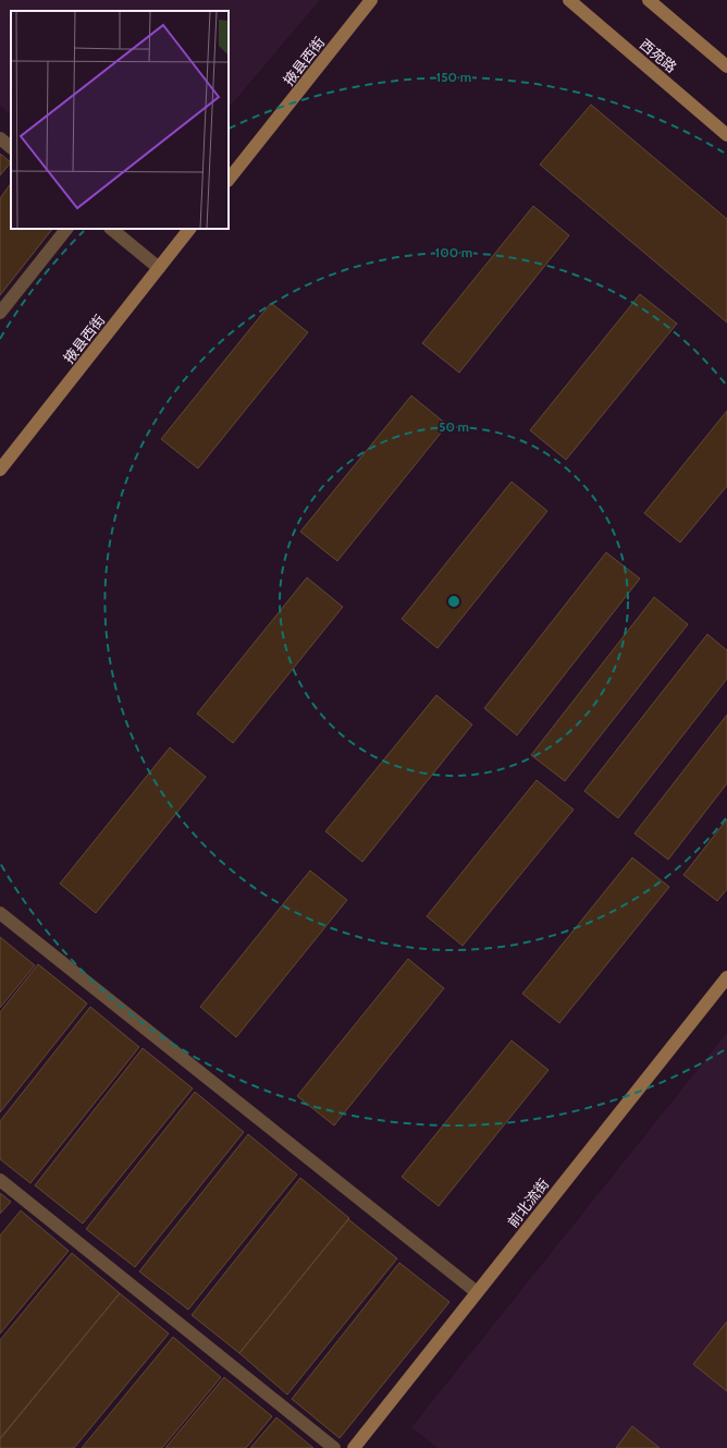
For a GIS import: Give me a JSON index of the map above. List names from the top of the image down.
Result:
{
  "streets": {
    "main road": ["西苑路", "掖县西街", "前北流街"]
  },
  "rings": ["150 m", "100 m", "50 m"]
}
